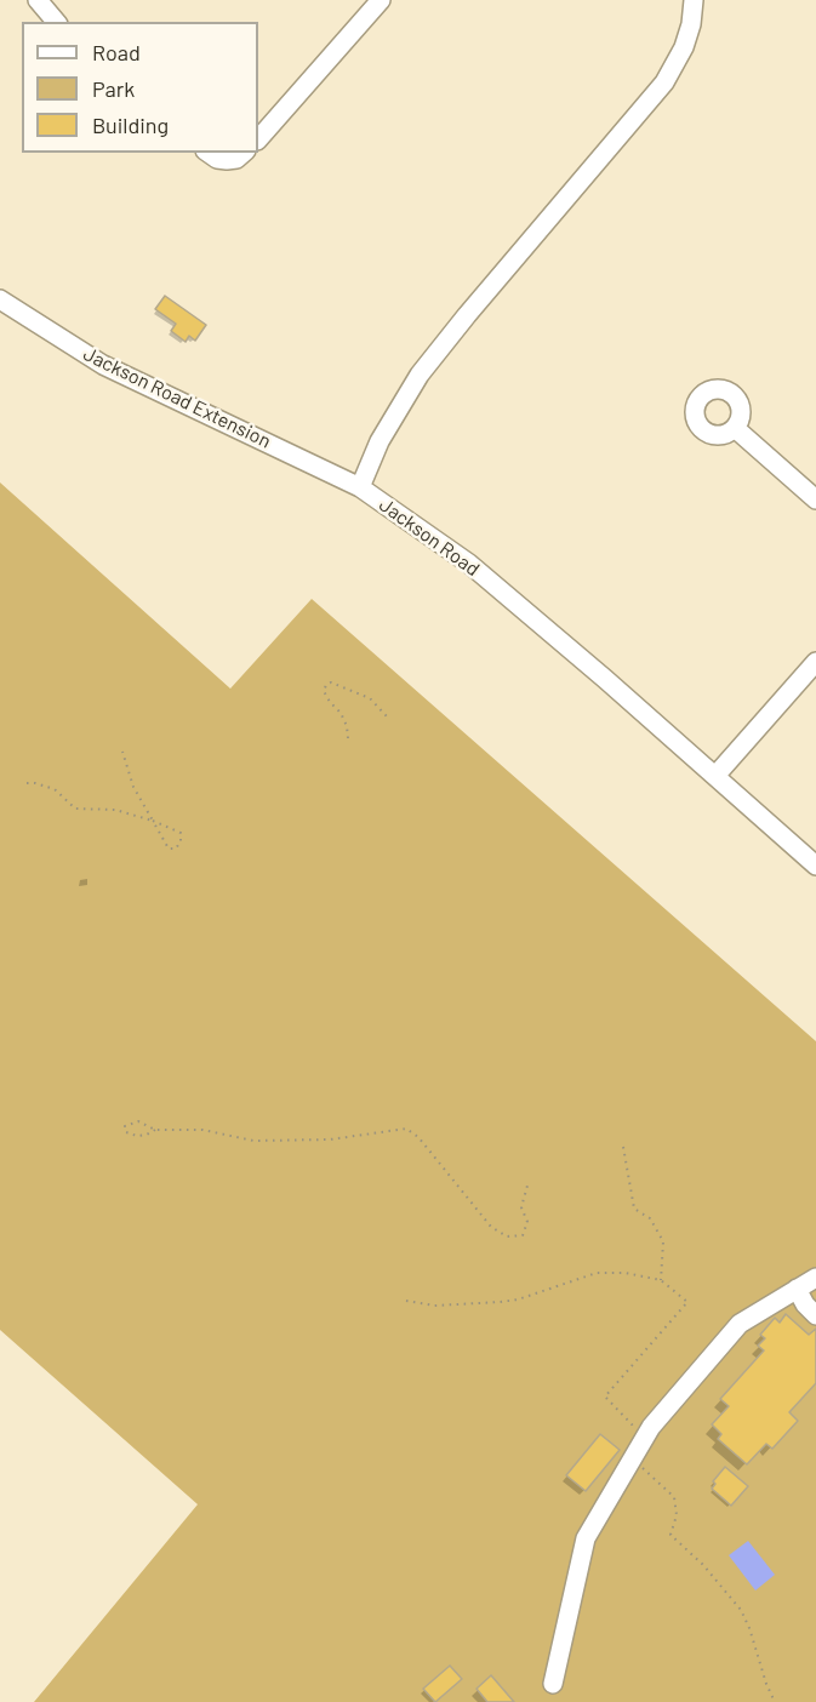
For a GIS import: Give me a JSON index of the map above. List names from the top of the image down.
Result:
{
  "streets": {
    "street": ["Jackson Road Extension", "Jackson Road"]
  },
  "crossings": [
    ["Jackson Road Extension", "Jackson Road"]
  ],
  "legend": ["Road", "Park", "Building"]
}
